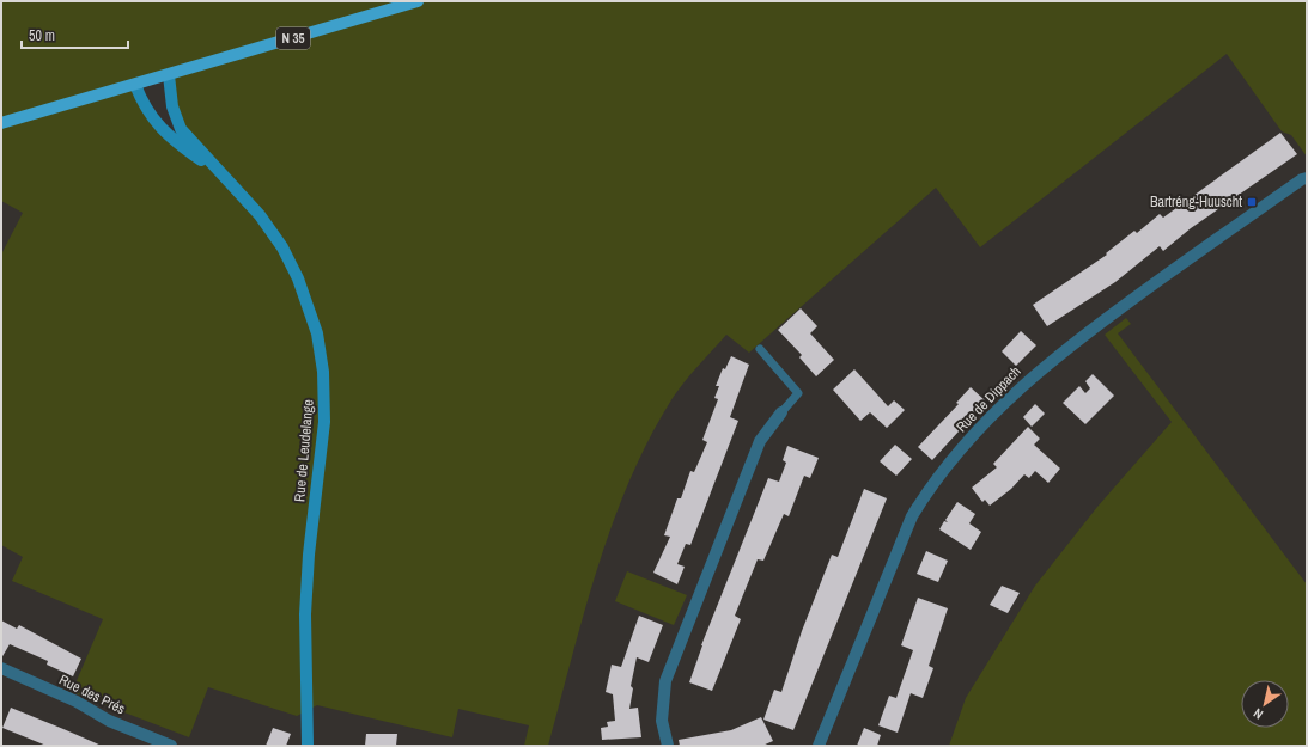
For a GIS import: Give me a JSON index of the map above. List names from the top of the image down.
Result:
{
  "streets": {
    "main road": ["N 35"],
    "street": ["Rue de Dippach", "Rue de Leudelange", "Rue des Prés"]
  },
  "crossings": [
    ["N 35", "Rue de Leudelange"]
  ],
  "places": {
    "transit": ["Bartréng-Huuscht"]
  },
  "scale_bar": "50 m",
  "north": "bottom left"
}
